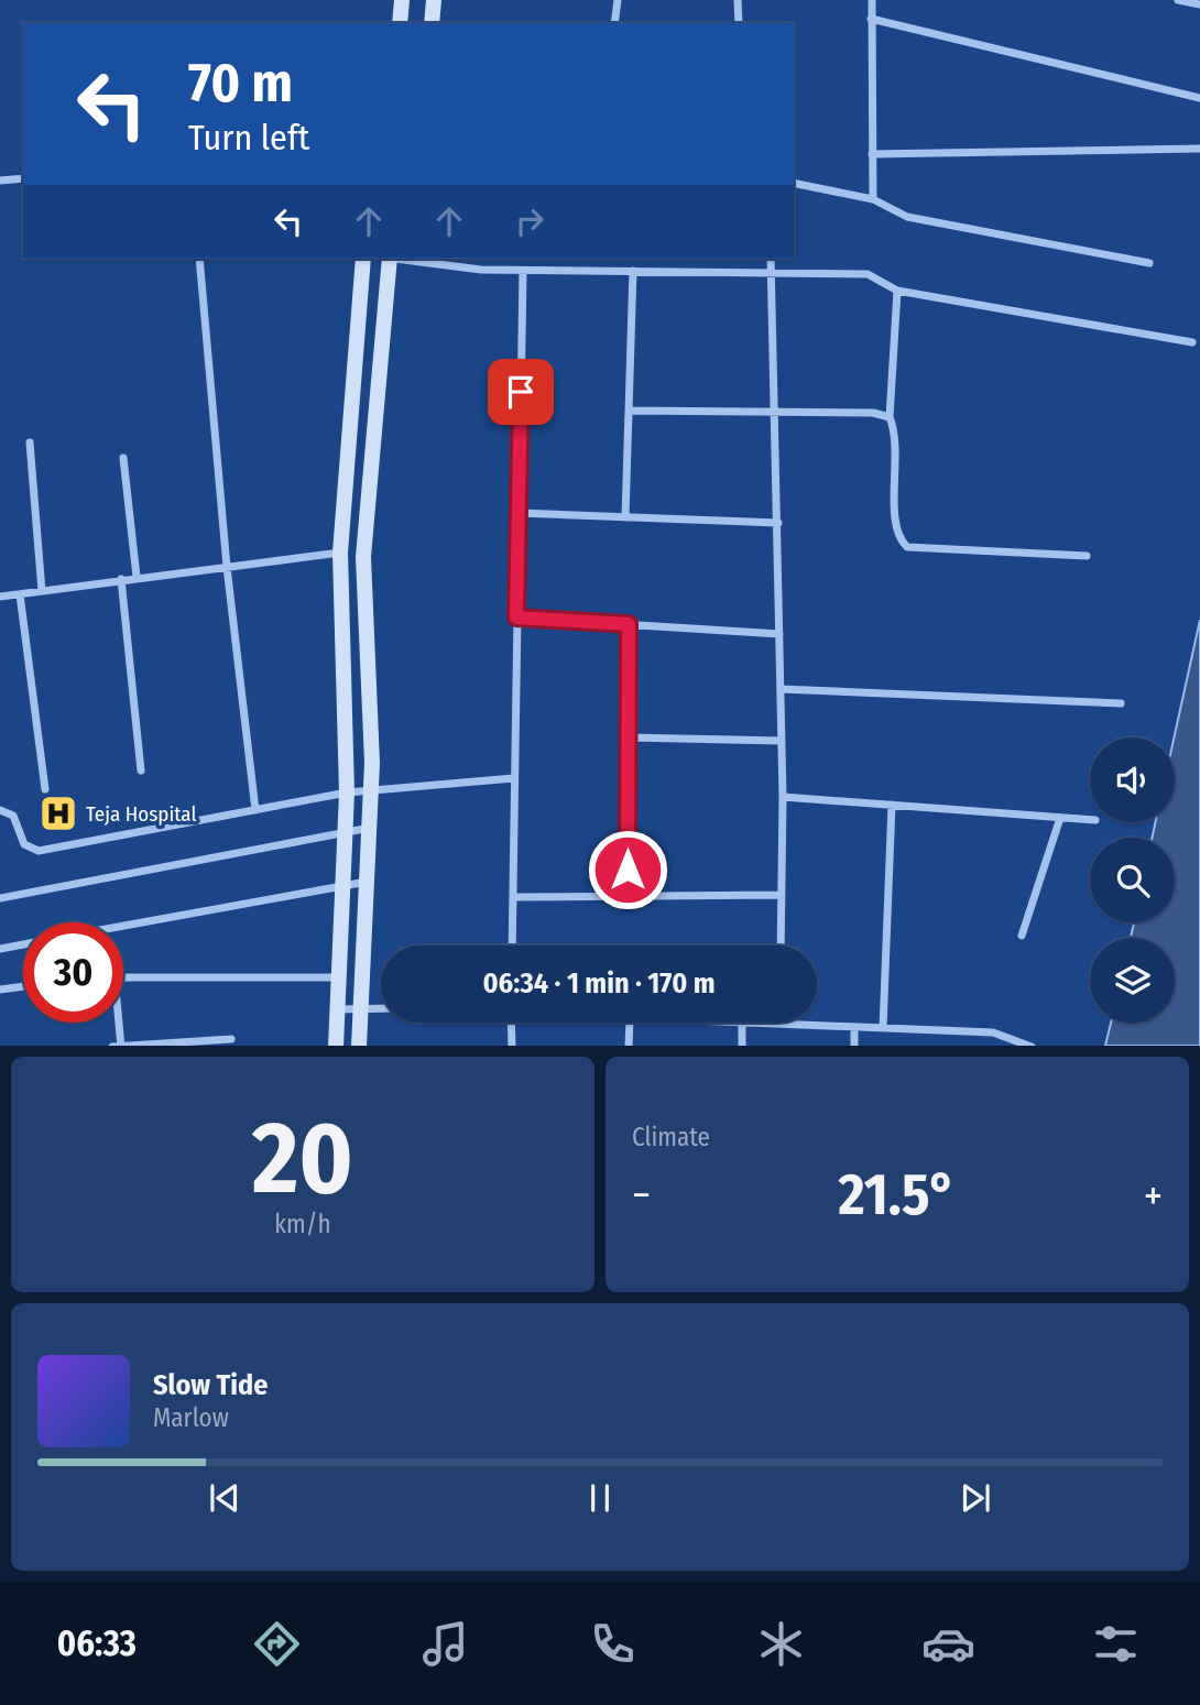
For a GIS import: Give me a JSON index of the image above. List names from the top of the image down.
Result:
{
  "places": {
    "hospital": ["Teja Hospital"]
  },
  "page": {
    "turn": ["70 m", "Turn left"],
    "limit": "30",
    "trip": "06:34 · 1 min · 170 m",
    "tile": [
      ["20", "km/h"],
      "Climate"
    ],
    "heat": ["−", "21.5°", "+"],
    "song": ["Slow Tide", "Marlow"],
    "tabs": "06:33"
  }
}
